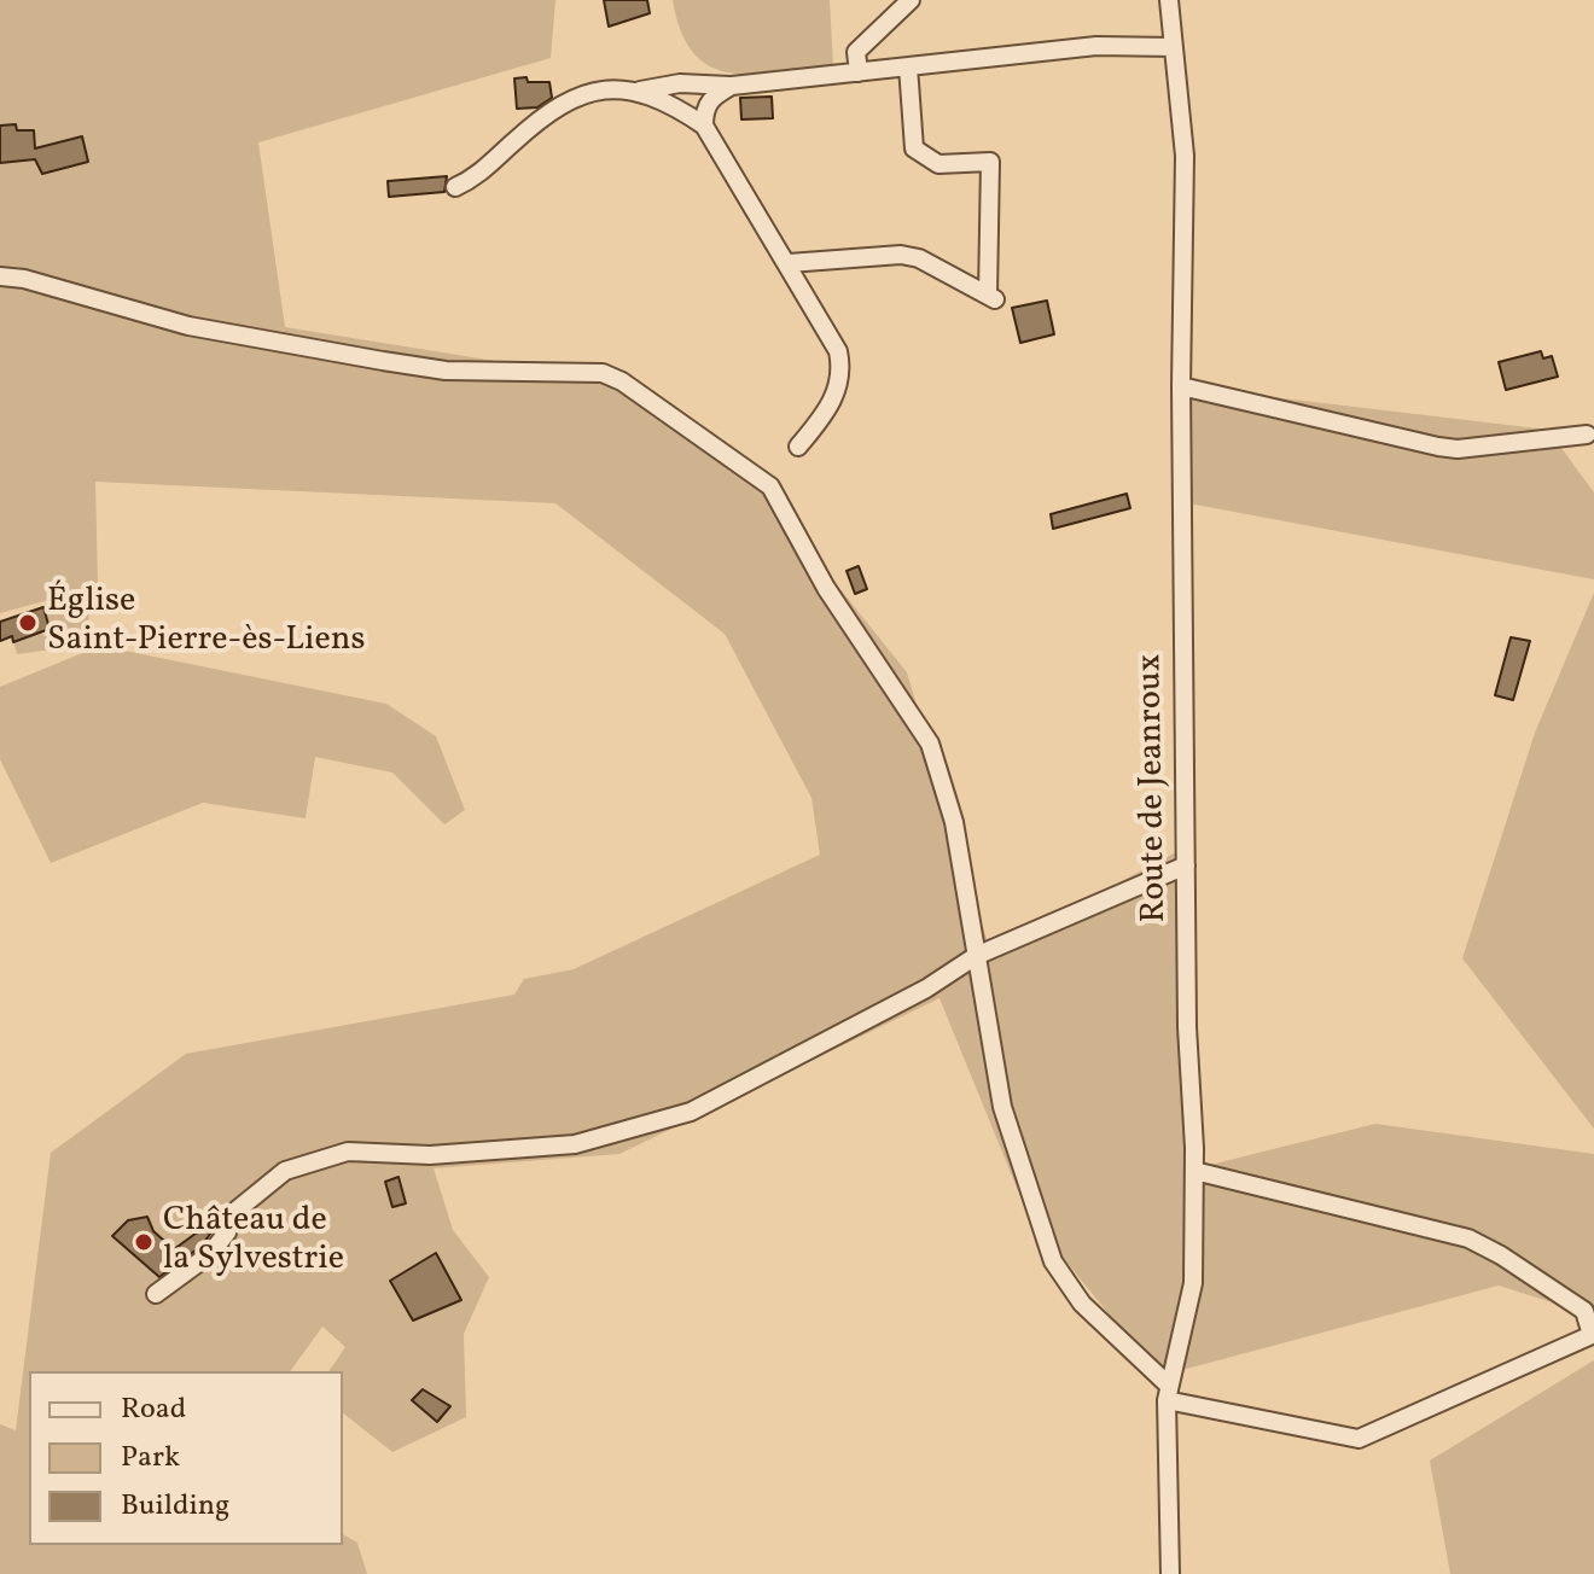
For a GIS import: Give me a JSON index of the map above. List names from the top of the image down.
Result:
{
  "streets": {
    "street": ["Route de Jeanroux"]
  },
  "places": ["Église Saint-Pierre-ès-Liens", "Château de la Sylvestrie"],
  "legend": ["Road", "Park", "Building"]
}
